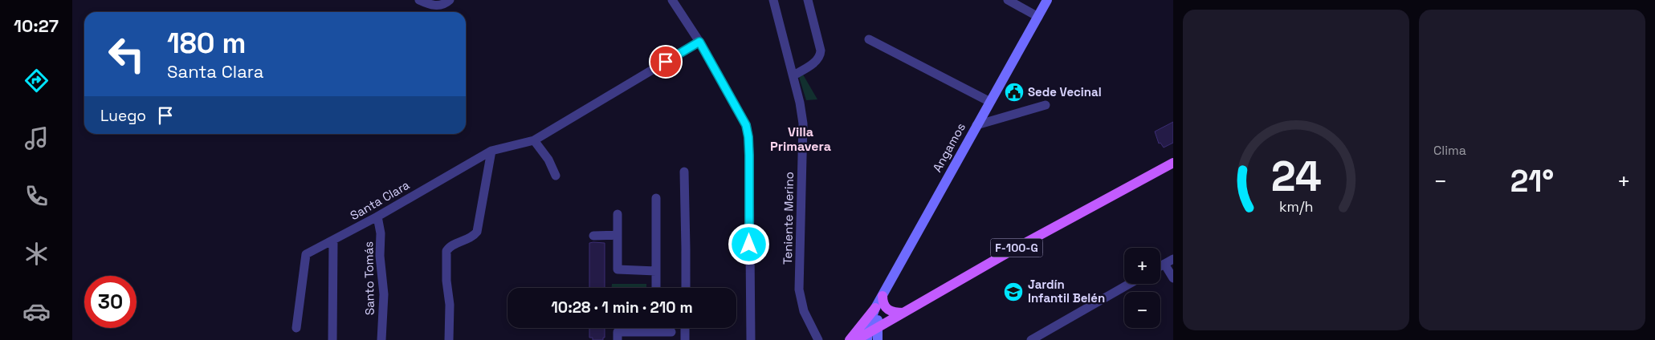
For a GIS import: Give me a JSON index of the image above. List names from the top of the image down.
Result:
{
  "streets": {
    "main road": ["F-100-G"],
    "street": [
      "Angamos",
      "Santa Clara",
      "Teniente Merino",
      "Santo Tomás"
    ]
  },
  "crossings": [
    ["Angamos", "F-100-G"],
    ["Santa Clara", "Santo Tomás"]
  ],
  "districts": ["Villa Primavera"],
  "places": {
    "public building": ["Sede Vecinal"],
    "school or university": ["Jardín Infantil Belén"]
  },
  "page": {
    "tabs": "10:27",
    "tile": "Clima",
    "turn": ["180 m", "Santa Clara"],
    "then": "Luego",
    "heat": ["−", "21°", "+"],
    "map_buttons": ["+", "−"],
    "limit": "30",
    "trip": "10:28 · 1 min · 210 m",
    "gauge": ["24", "km/h"]
  }
}
